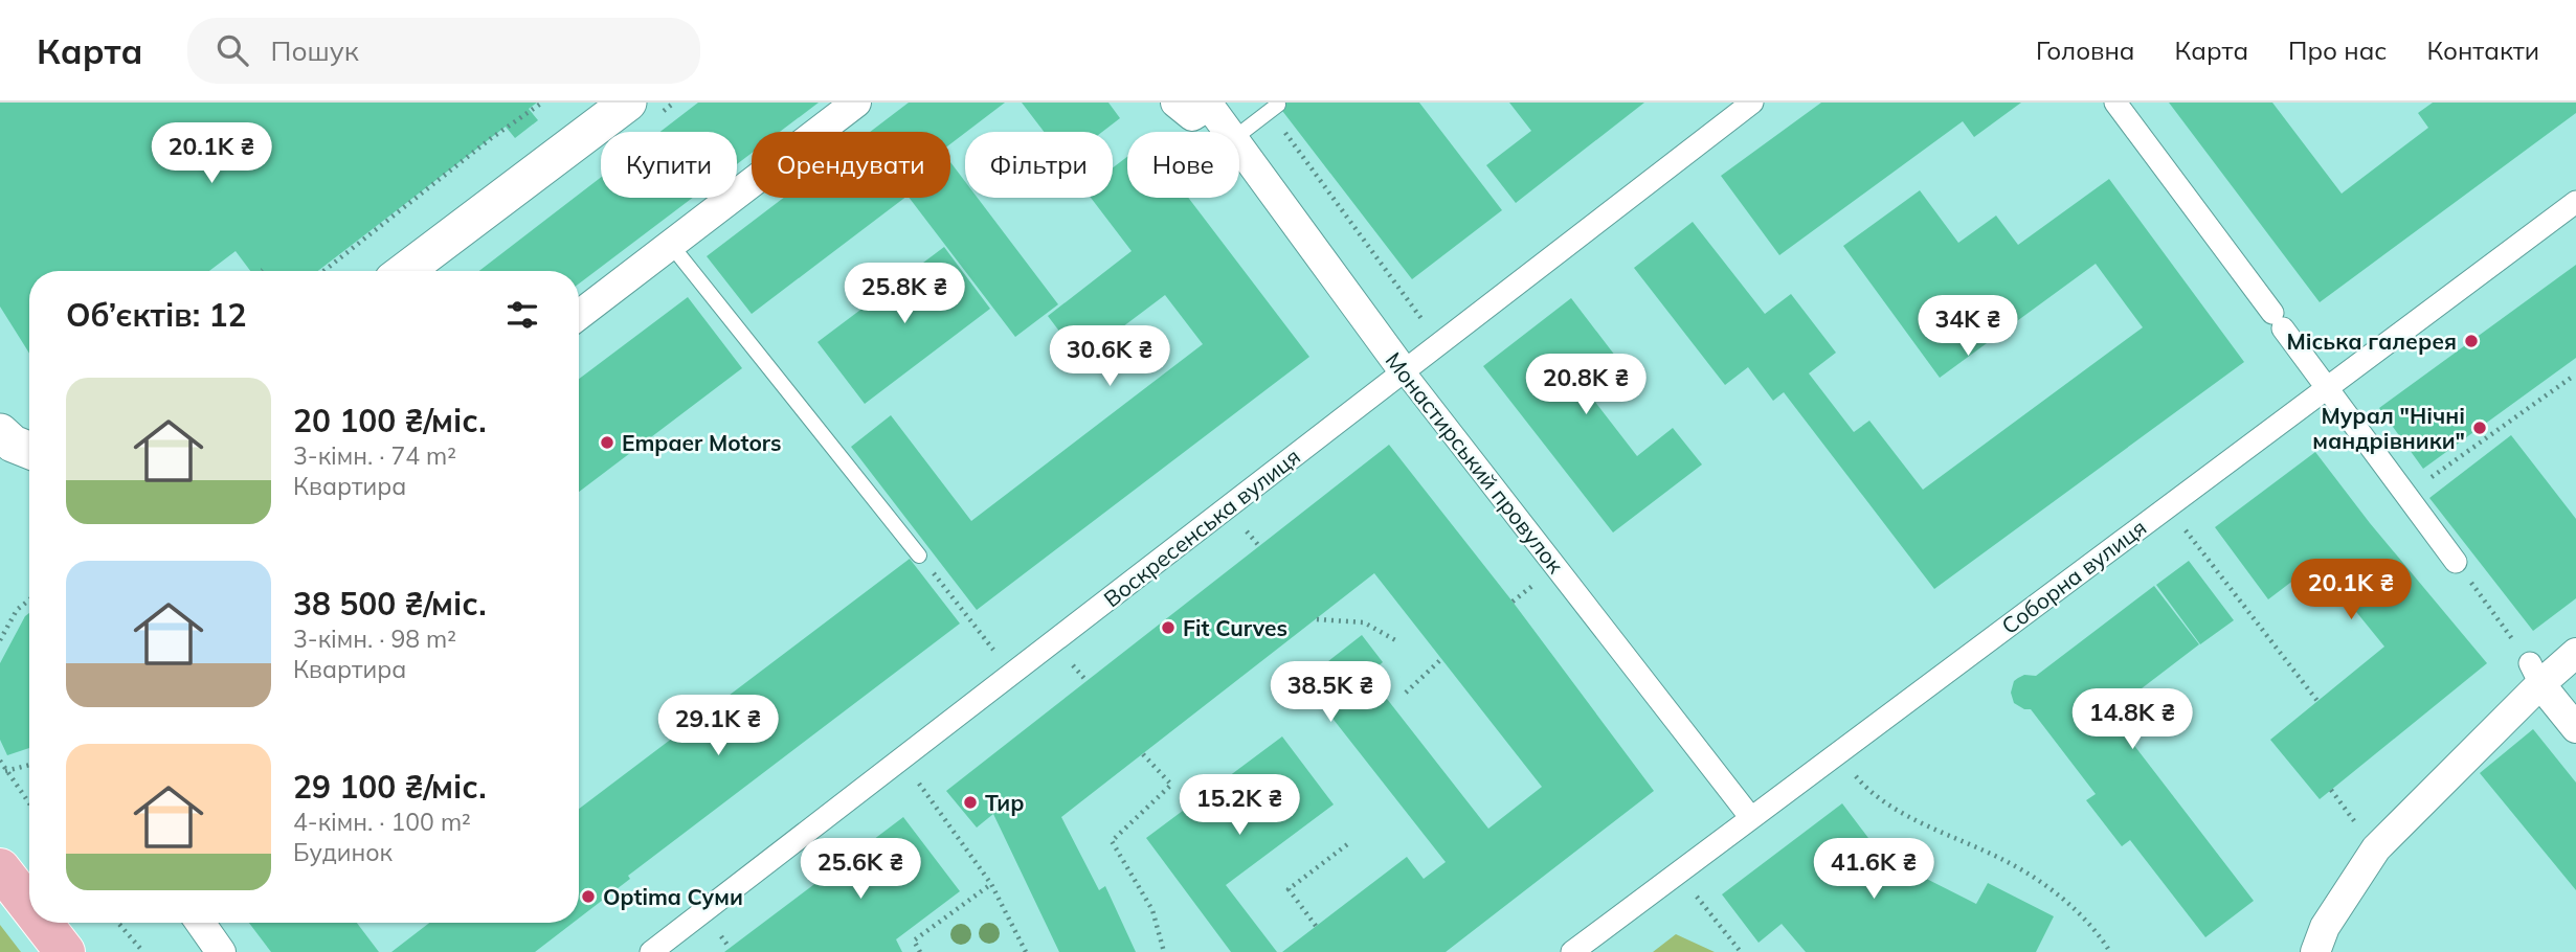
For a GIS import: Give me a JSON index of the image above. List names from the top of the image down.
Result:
{
  "streets": {
    "street": ["Монастирський провулок", "Воскресенська вулиця", "Соборна вулиця"]
  },
  "crossings": [
    ["Монастирський провулок", "Воскресенська вулиця"],
    ["Монастирський провулок", "Соборна вулиця"]
  ],
  "places": [
    "Міська галерея",
    "Мурал \"Нічні мандрівники\"",
    "Empaer Motors",
    "Fit Curves",
    "Тир",
    "Optima Суми"
  ],
  "page": {
    "header": "Карта",
    "search": "Пошук",
    "nav": [
      "Головна",
      "Карта",
      "Про нас",
      "Контакти"
    ],
    "price": [
      "20.1K ₴",
      "25.8K ₴",
      "34K ₴",
      "30.6K ₴",
      "20.8K ₴",
      "20.1K ₴",
      "38.5K ₴",
      "14.8K ₴",
      "29.1K ₴",
      "15.2K ₴",
      "25.6K ₴",
      "41.6K ₴"
    ],
    "chip": [
      "Купити",
      "Орендувати",
      "Фільтри",
      "Нове"
    ],
    "heading": "Об’єктів: 12",
    "list": [
      {
        "name": "20 100 ₴/міс.",
        "note": "3-кімн. · 74 m² · Квартира"
      },
      {
        "name": "38 500 ₴/міс.",
        "note": "3-кімн. · 98 m² · Квартира"
      },
      {
        "name": "29 100 ₴/міс.",
        "note": "4-кімн. · 100 m² · Будинок"
      }
    ]
  }
}
